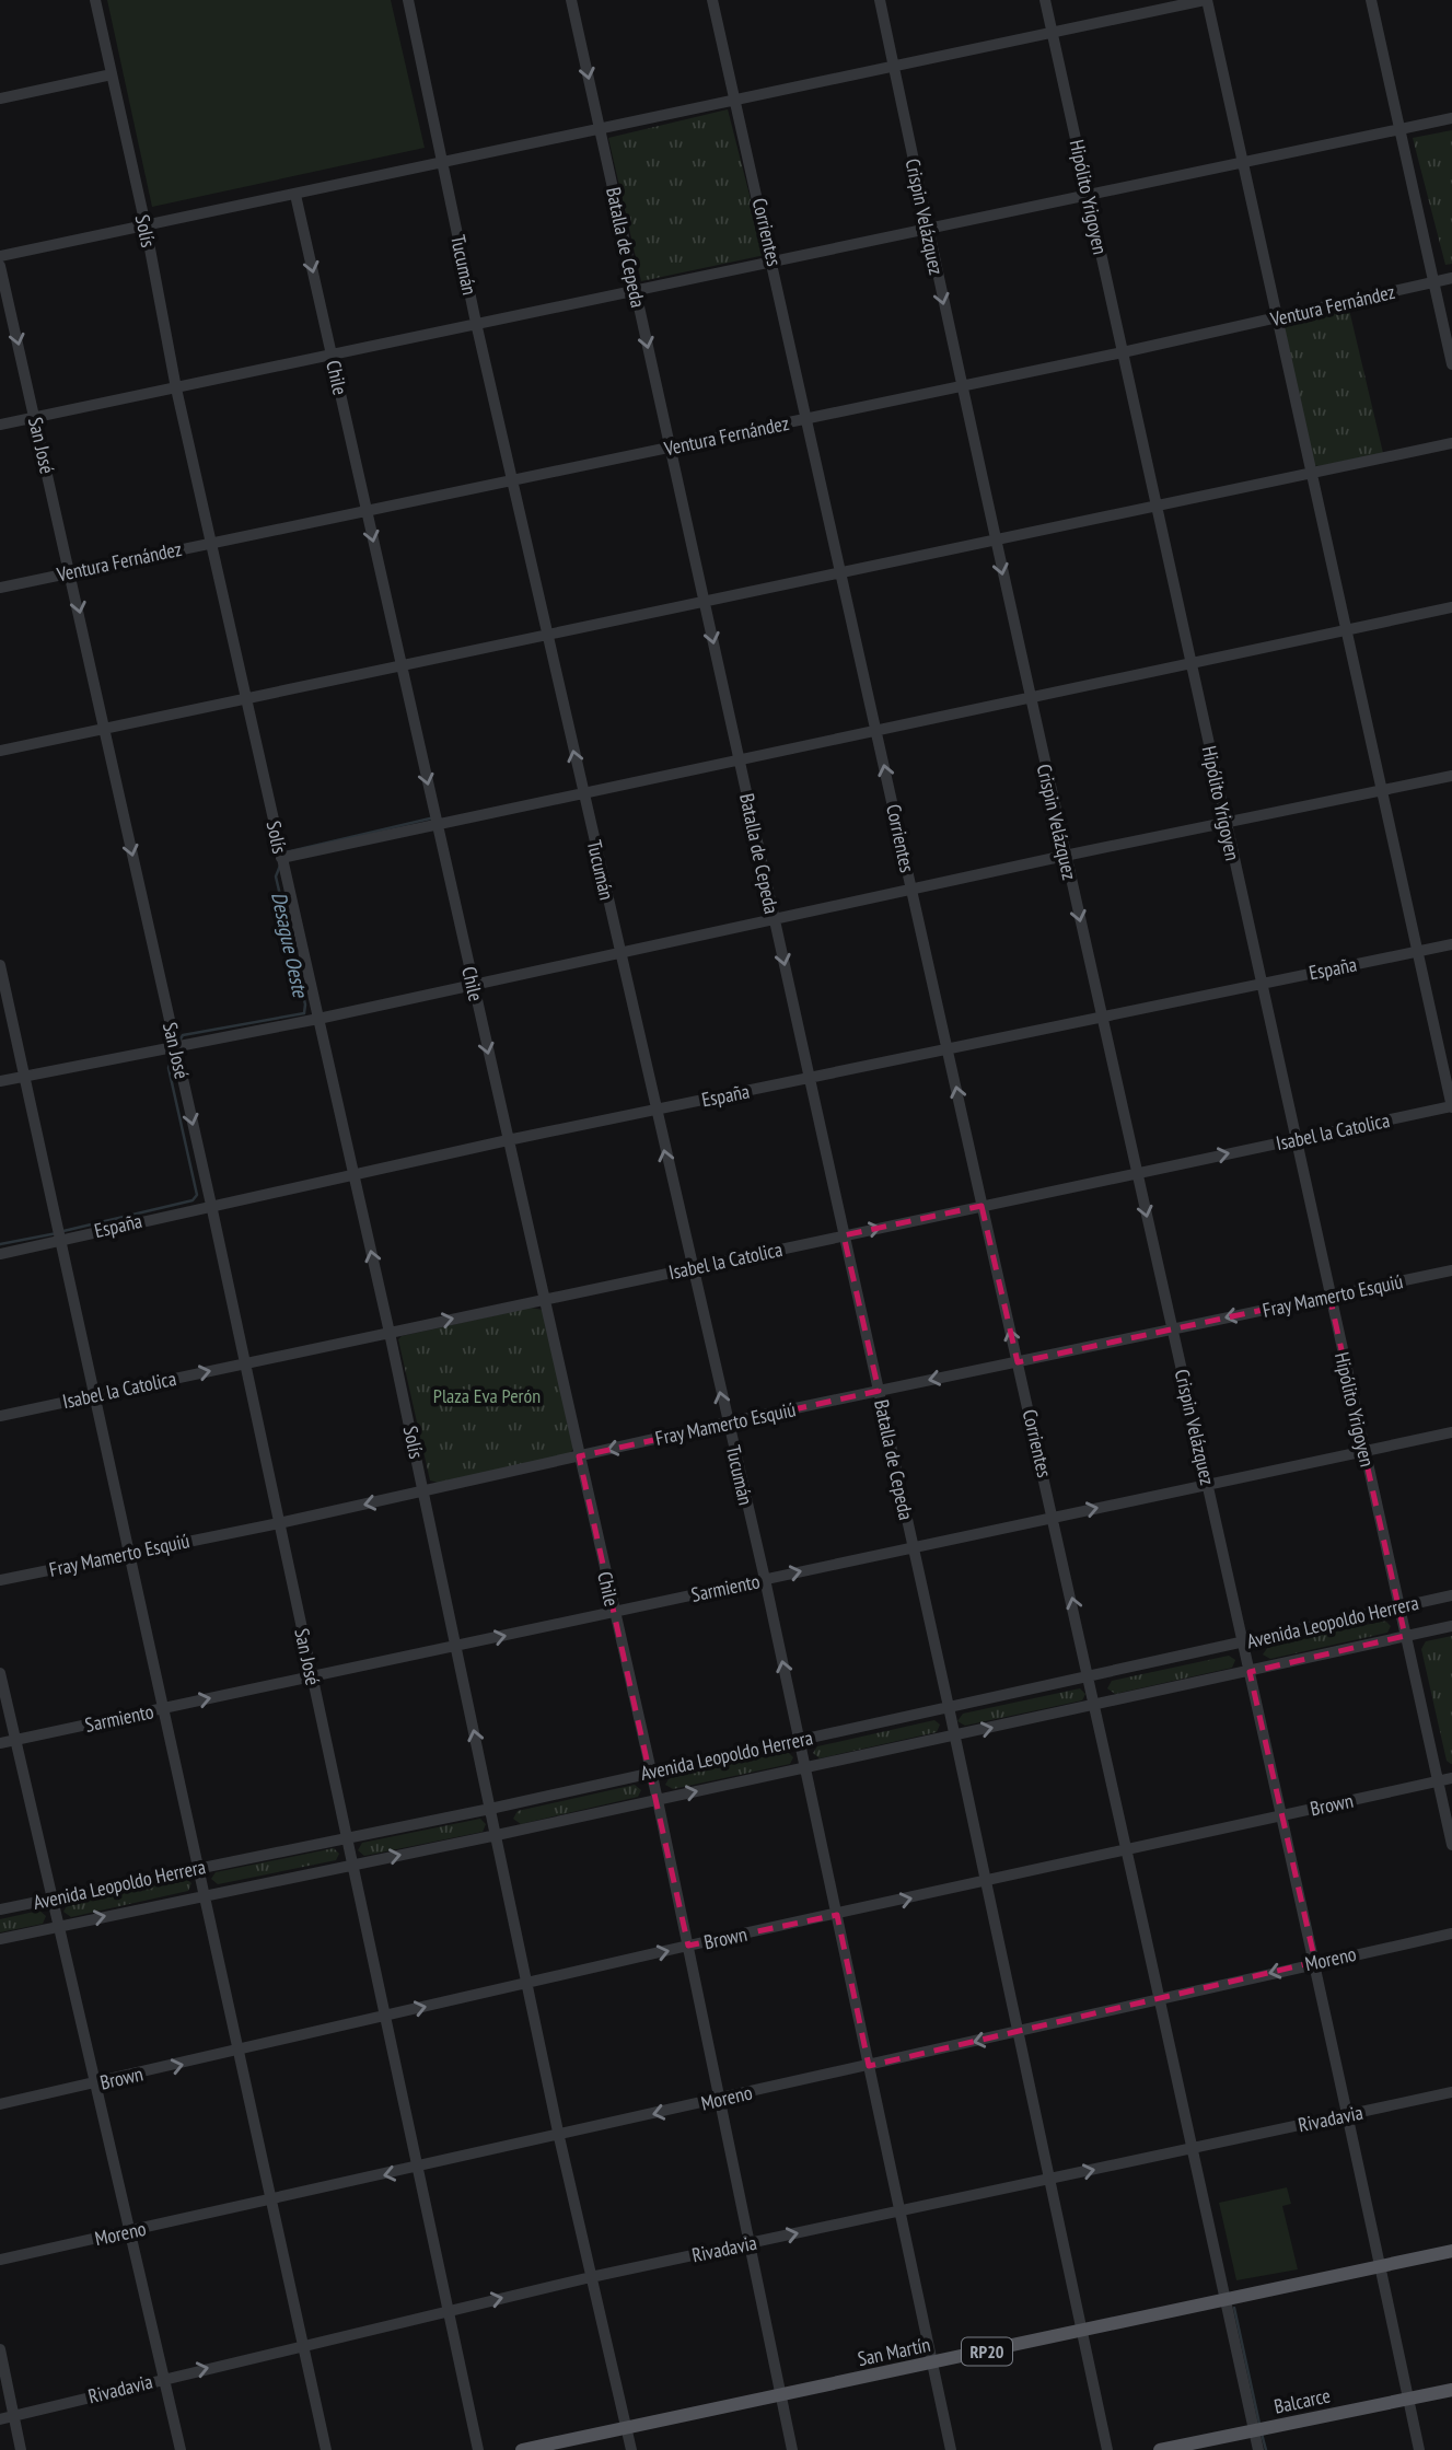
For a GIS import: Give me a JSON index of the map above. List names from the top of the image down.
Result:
{
  "streets": {
    "main road": ["San Martín", "RP20", "Balcarce"],
    "street": [
      "Hipólito Yrigoyen",
      "Crispin Velázquez",
      "Solís",
      "Corrientes",
      "Batalla de Cepeda",
      "Tucumán",
      "Ventura Fernández",
      "Chile",
      "San José",
      "España",
      "Isabel la Catolica",
      "Fray Mamerto Esquiú",
      "Sarmiento",
      "Avenida Leopoldo Herrera",
      "Brown",
      "Moreno",
      "Rivadavia"
    ]
  },
  "crossings": [
    ["Hipólito Yrigoyen", "Ventura Fernández"],
    ["Hipólito Yrigoyen", "España"],
    ["Hipólito Yrigoyen", "Isabel la Catolica"],
    ["Hipólito Yrigoyen", "Fray Mamerto Esquiú"],
    ["Hipólito Yrigoyen", "Sarmiento"],
    ["Hipólito Yrigoyen", "Avenida Leopoldo Herrera"],
    ["Hipólito Yrigoyen", "Brown"],
    ["Crispin Velázquez", "Ventura Fernández"],
    ["Crispin Velázquez", "España"],
    ["Crispin Velázquez", "Isabel la Catolica"],
    ["Crispin Velázquez", "Fray Mamerto Esquiú"],
    ["Crispin Velázquez", "Sarmiento"],
    ["Crispin Velázquez", "Avenida Leopoldo Herrera"],
    ["Crispin Velázquez", "Brown"],
    ["Crispin Velázquez", "Moreno"],
    ["Crispin Velázquez", "Rivadavia"],
    ["Crispin Velázquez", "San Martín"],
    ["Crispin Velázquez", "Balcarce"],
    ["Solís", "Ventura Fernández"],
    ["Solís", "España"],
    ["Solís", "Isabel la Catolica"],
    ["Solís", "Fray Mamerto Esquiú"],
    ["Solís", "Sarmiento"],
    ["Solís", "Avenida Leopoldo Herrera"],
    ["Solís", "Brown"],
    ["Solís", "Moreno"],
    ["Solís", "Rivadavia"],
    ["Solís", "San Martín"],
    ["Corrientes", "Ventura Fernández"],
    ["Corrientes", "España"],
    ["Corrientes", "Isabel la Catolica"],
    ["Corrientes", "Fray Mamerto Esquiú"],
    ["Corrientes", "Sarmiento"],
    ["Corrientes", "Avenida Leopoldo Herrera"],
    ["Corrientes", "Brown"],
    ["Corrientes", "Moreno"],
    ["Corrientes", "Rivadavia"],
    ["Corrientes", "San Martín"],
    ["Corrientes", "Balcarce"],
    ["Batalla de Cepeda", "Ventura Fernández"],
    ["Batalla de Cepeda", "España"],
    ["Batalla de Cepeda", "Isabel la Catolica"],
    ["Batalla de Cepeda", "Fray Mamerto Esquiú"],
    ["Batalla de Cepeda", "Sarmiento"],
    ["Batalla de Cepeda", "Avenida Leopoldo Herrera"],
    ["Batalla de Cepeda", "Brown"],
    ["Batalla de Cepeda", "Moreno"],
    ["Batalla de Cepeda", "Rivadavia"],
    ["Batalla de Cepeda", "San Martín"],
    ["Tucumán", "Ventura Fernández"],
    ["Tucumán", "España"],
    ["Tucumán", "Isabel la Catolica"],
    ["Tucumán", "Fray Mamerto Esquiú"],
    ["Tucumán", "Sarmiento"],
    ["Tucumán", "Avenida Leopoldo Herrera"],
    ["Tucumán", "Brown"],
    ["Tucumán", "Moreno"],
    ["Tucumán", "Rivadavia"],
    ["Tucumán", "San Martín"],
    ["Ventura Fernández", "Chile"],
    ["Ventura Fernández", "San José"],
    ["Chile", "España"],
    ["Chile", "Isabel la Catolica"],
    ["Chile", "Fray Mamerto Esquiú"],
    ["Chile", "Sarmiento"],
    ["Chile", "Avenida Leopoldo Herrera"],
    ["Chile", "Brown"],
    ["Chile", "Moreno"],
    ["Chile", "Rivadavia"],
    ["Chile", "San Martín"],
    ["San José", "España"],
    ["San José", "Isabel la Catolica"],
    ["San José", "Fray Mamerto Esquiú"],
    ["San José", "Sarmiento"],
    ["San José", "Avenida Leopoldo Herrera"],
    ["San José", "Brown"],
    ["San José", "Moreno"],
    ["San José", "Rivadavia"]
  ],
  "one_way": [
    "San José",
    "Isabel la Catolica",
    "Fray Mamerto Esquiú",
    "Sarmiento",
    "Brown",
    "Moreno",
    "Rivadavia"
  ],
  "water": ["Desague Oeste"],
  "parks": ["Plaza Eva Perón"]
}
